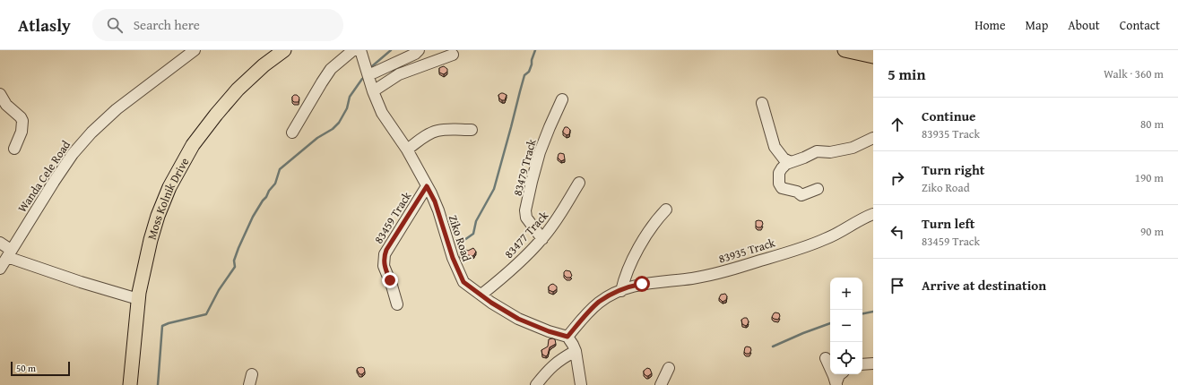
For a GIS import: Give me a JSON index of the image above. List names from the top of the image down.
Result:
{
  "streets": {
    "main road": ["Moss Kolnik Drive"],
    "street": [
      "83479 Track",
      "Wanda Cele Road",
      "83459 Track",
      "83477 Track",
      "Ziko Road",
      "83935 Track"
    ]
  },
  "crossings": [
    ["83479 Track", "83477 Track"],
    ["83459 Track", "Ziko Road"],
    ["83477 Track", "Ziko Road"],
    ["Ziko Road", "83935 Track"]
  ],
  "scale_bar": "50 m",
  "page": {
    "header": "Atlasly",
    "search": "Search here",
    "nav": [
      "Home",
      "Map",
      "About",
      "Contact"
    ],
    "heading": ["5 min", "Walk · 360 m"],
    "list": [
      ["Continue", "83935 Track", "80 m"],
      ["Turn right", "Ziko Road", "190 m"],
      ["Turn left", "83459 Track", "90 m"],
      "Arrive at destination"
    ],
    "map_buttons": ["+", "−"],
    "scale": "50 m"
  }
}
